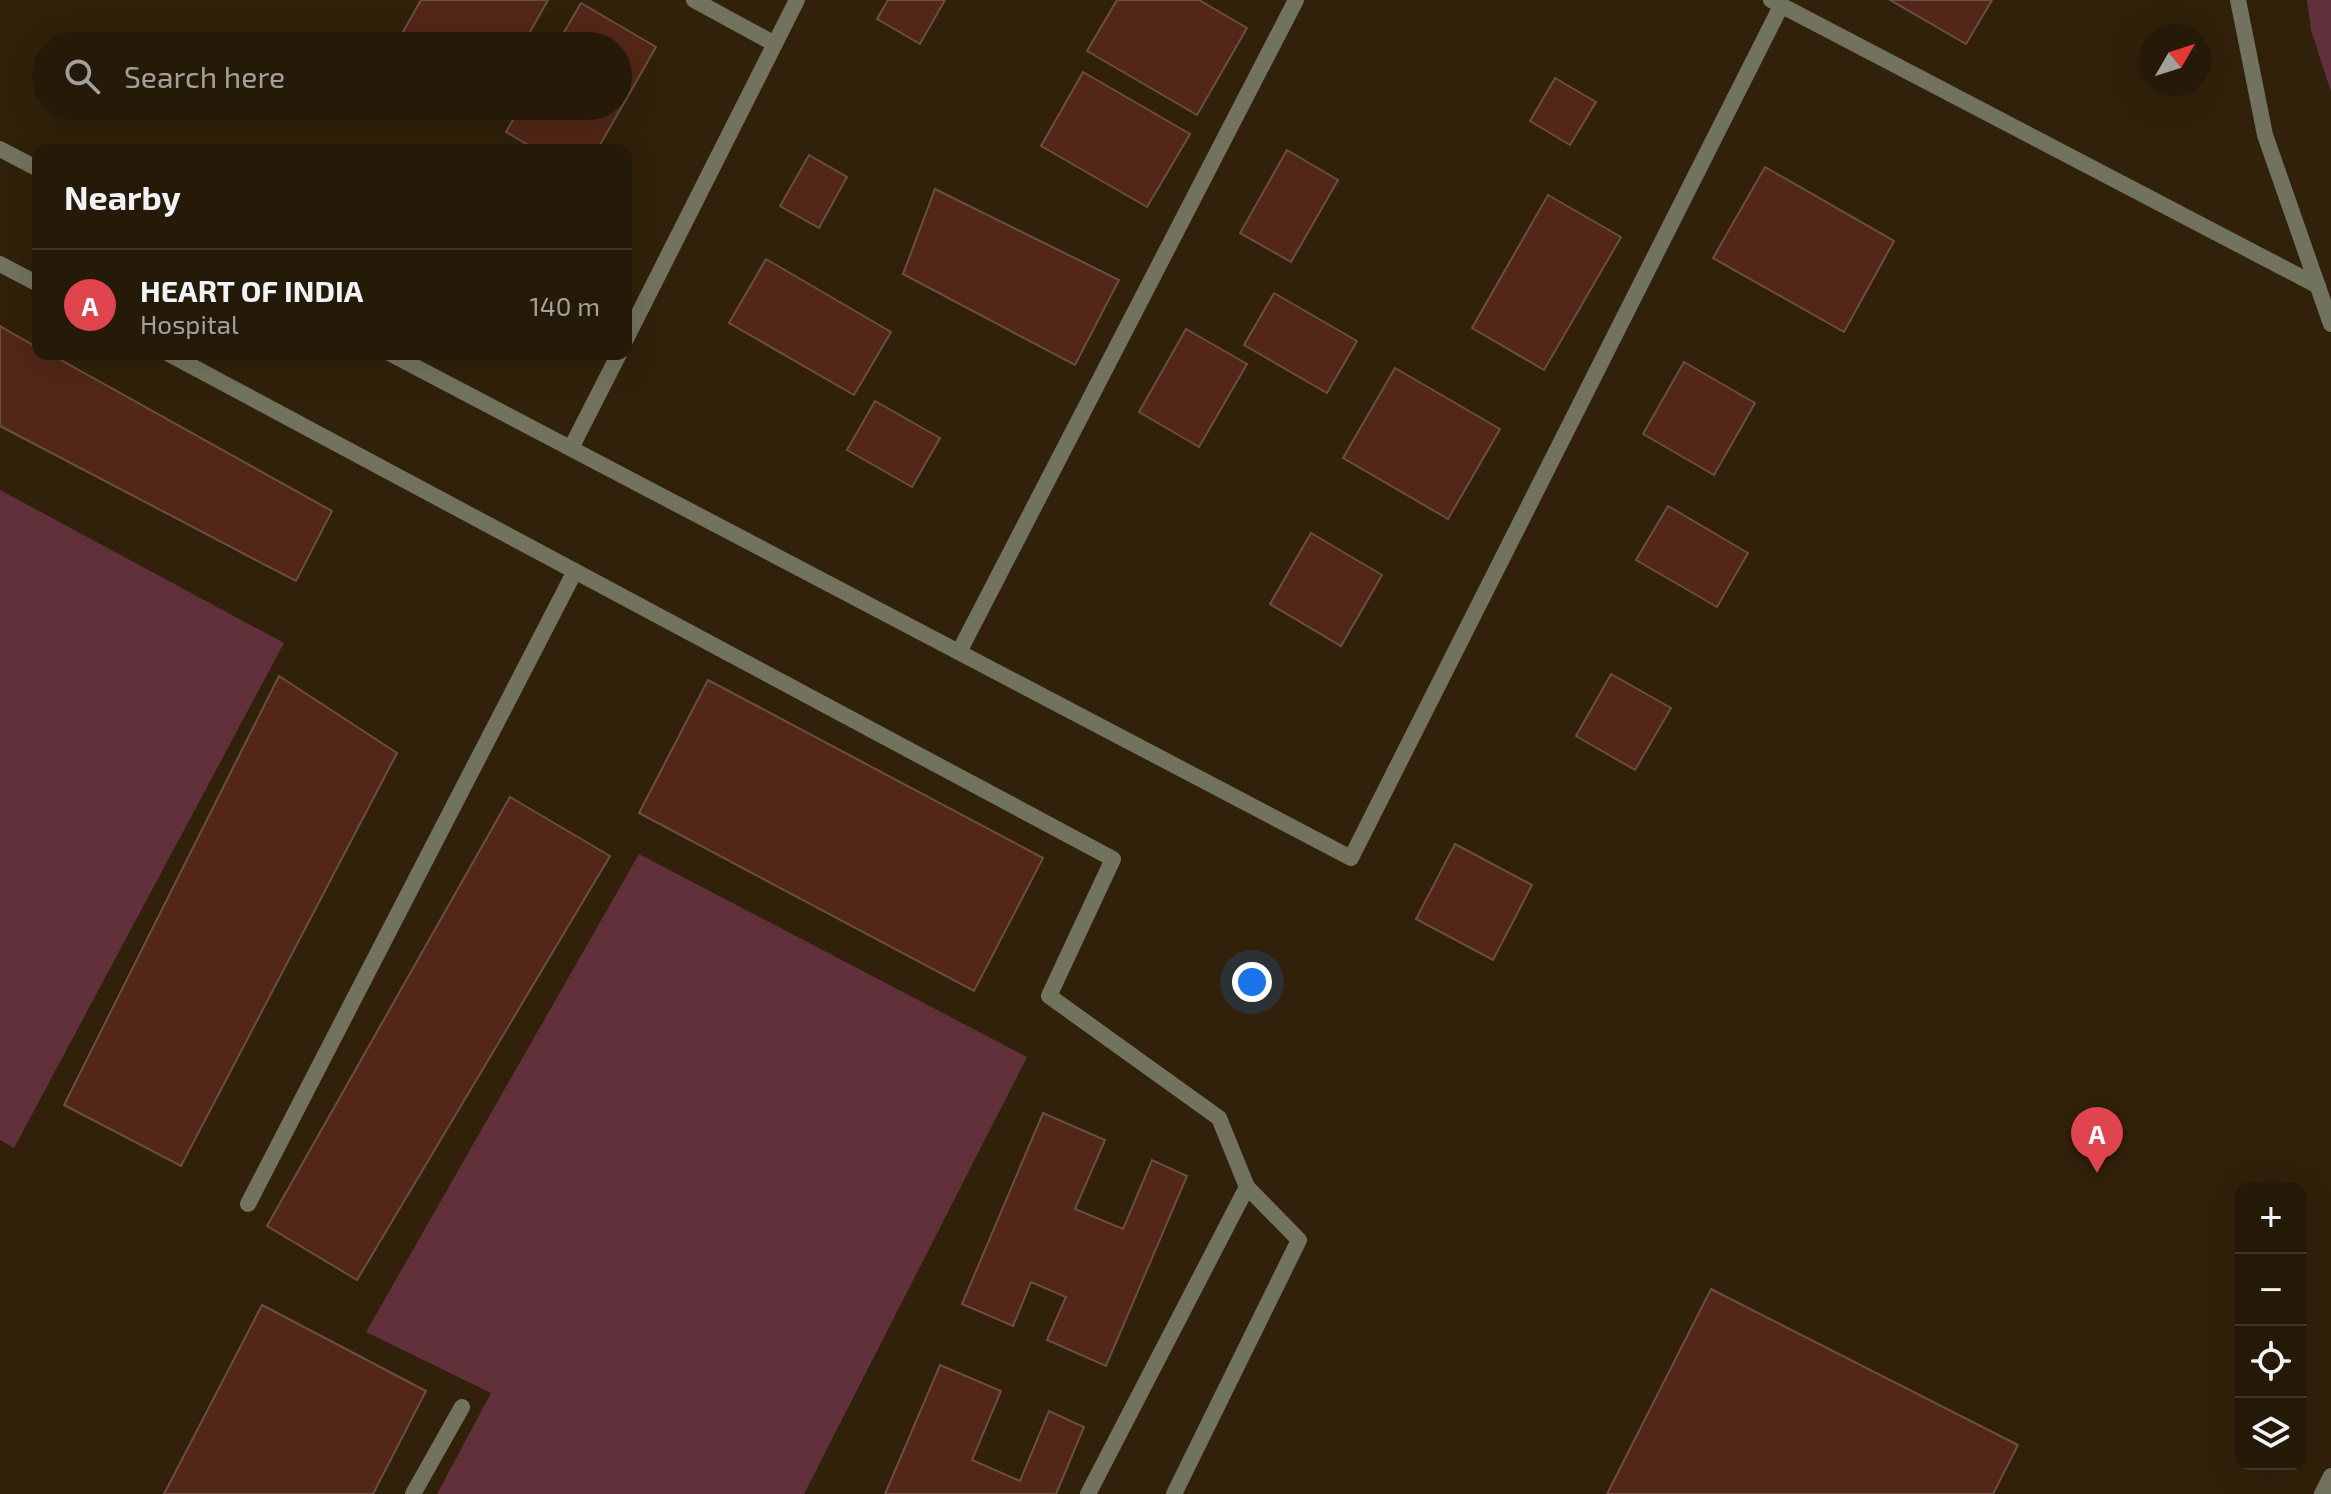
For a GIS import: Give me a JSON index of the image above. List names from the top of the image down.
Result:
{
  "north": "top right",
  "page": {
    "search": "Search here",
    "heading": "Nearby",
    "list": [
      {
        "mark": "A",
        "name": "HEART OF INDIA",
        "note": "Hospital",
        "value": "140 m"
      }
    ],
    "pins": "A",
    "map_buttons": ["+", "−"]
  }
}
